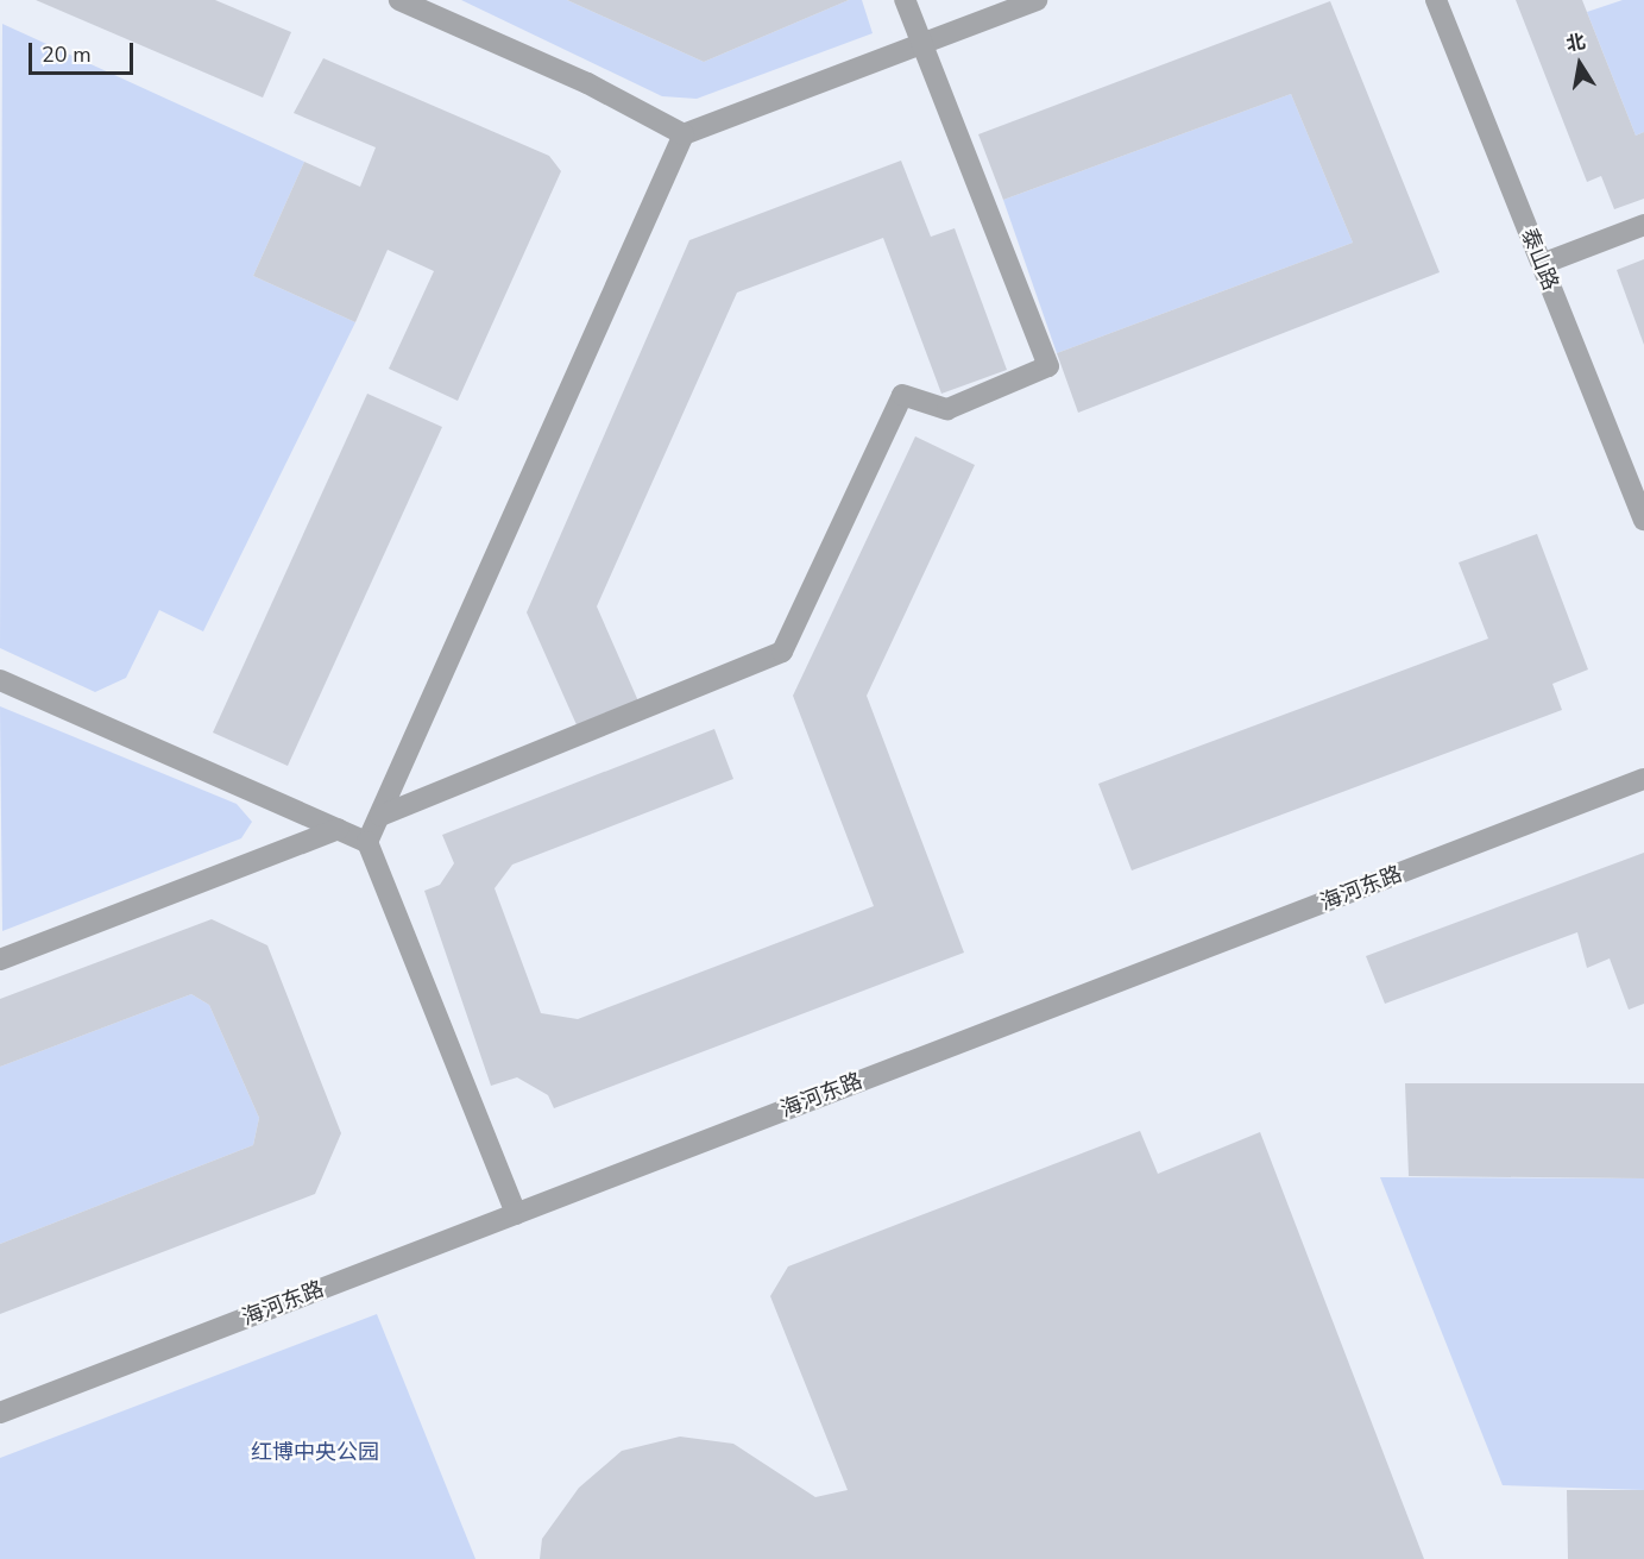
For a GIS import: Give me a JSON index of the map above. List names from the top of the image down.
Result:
{
  "streets": {
    "street": ["泰山路", "海河东路"]
  },
  "parks": ["红博中央公园"],
  "scale_bar": "20 m",
  "north": "top"
}
